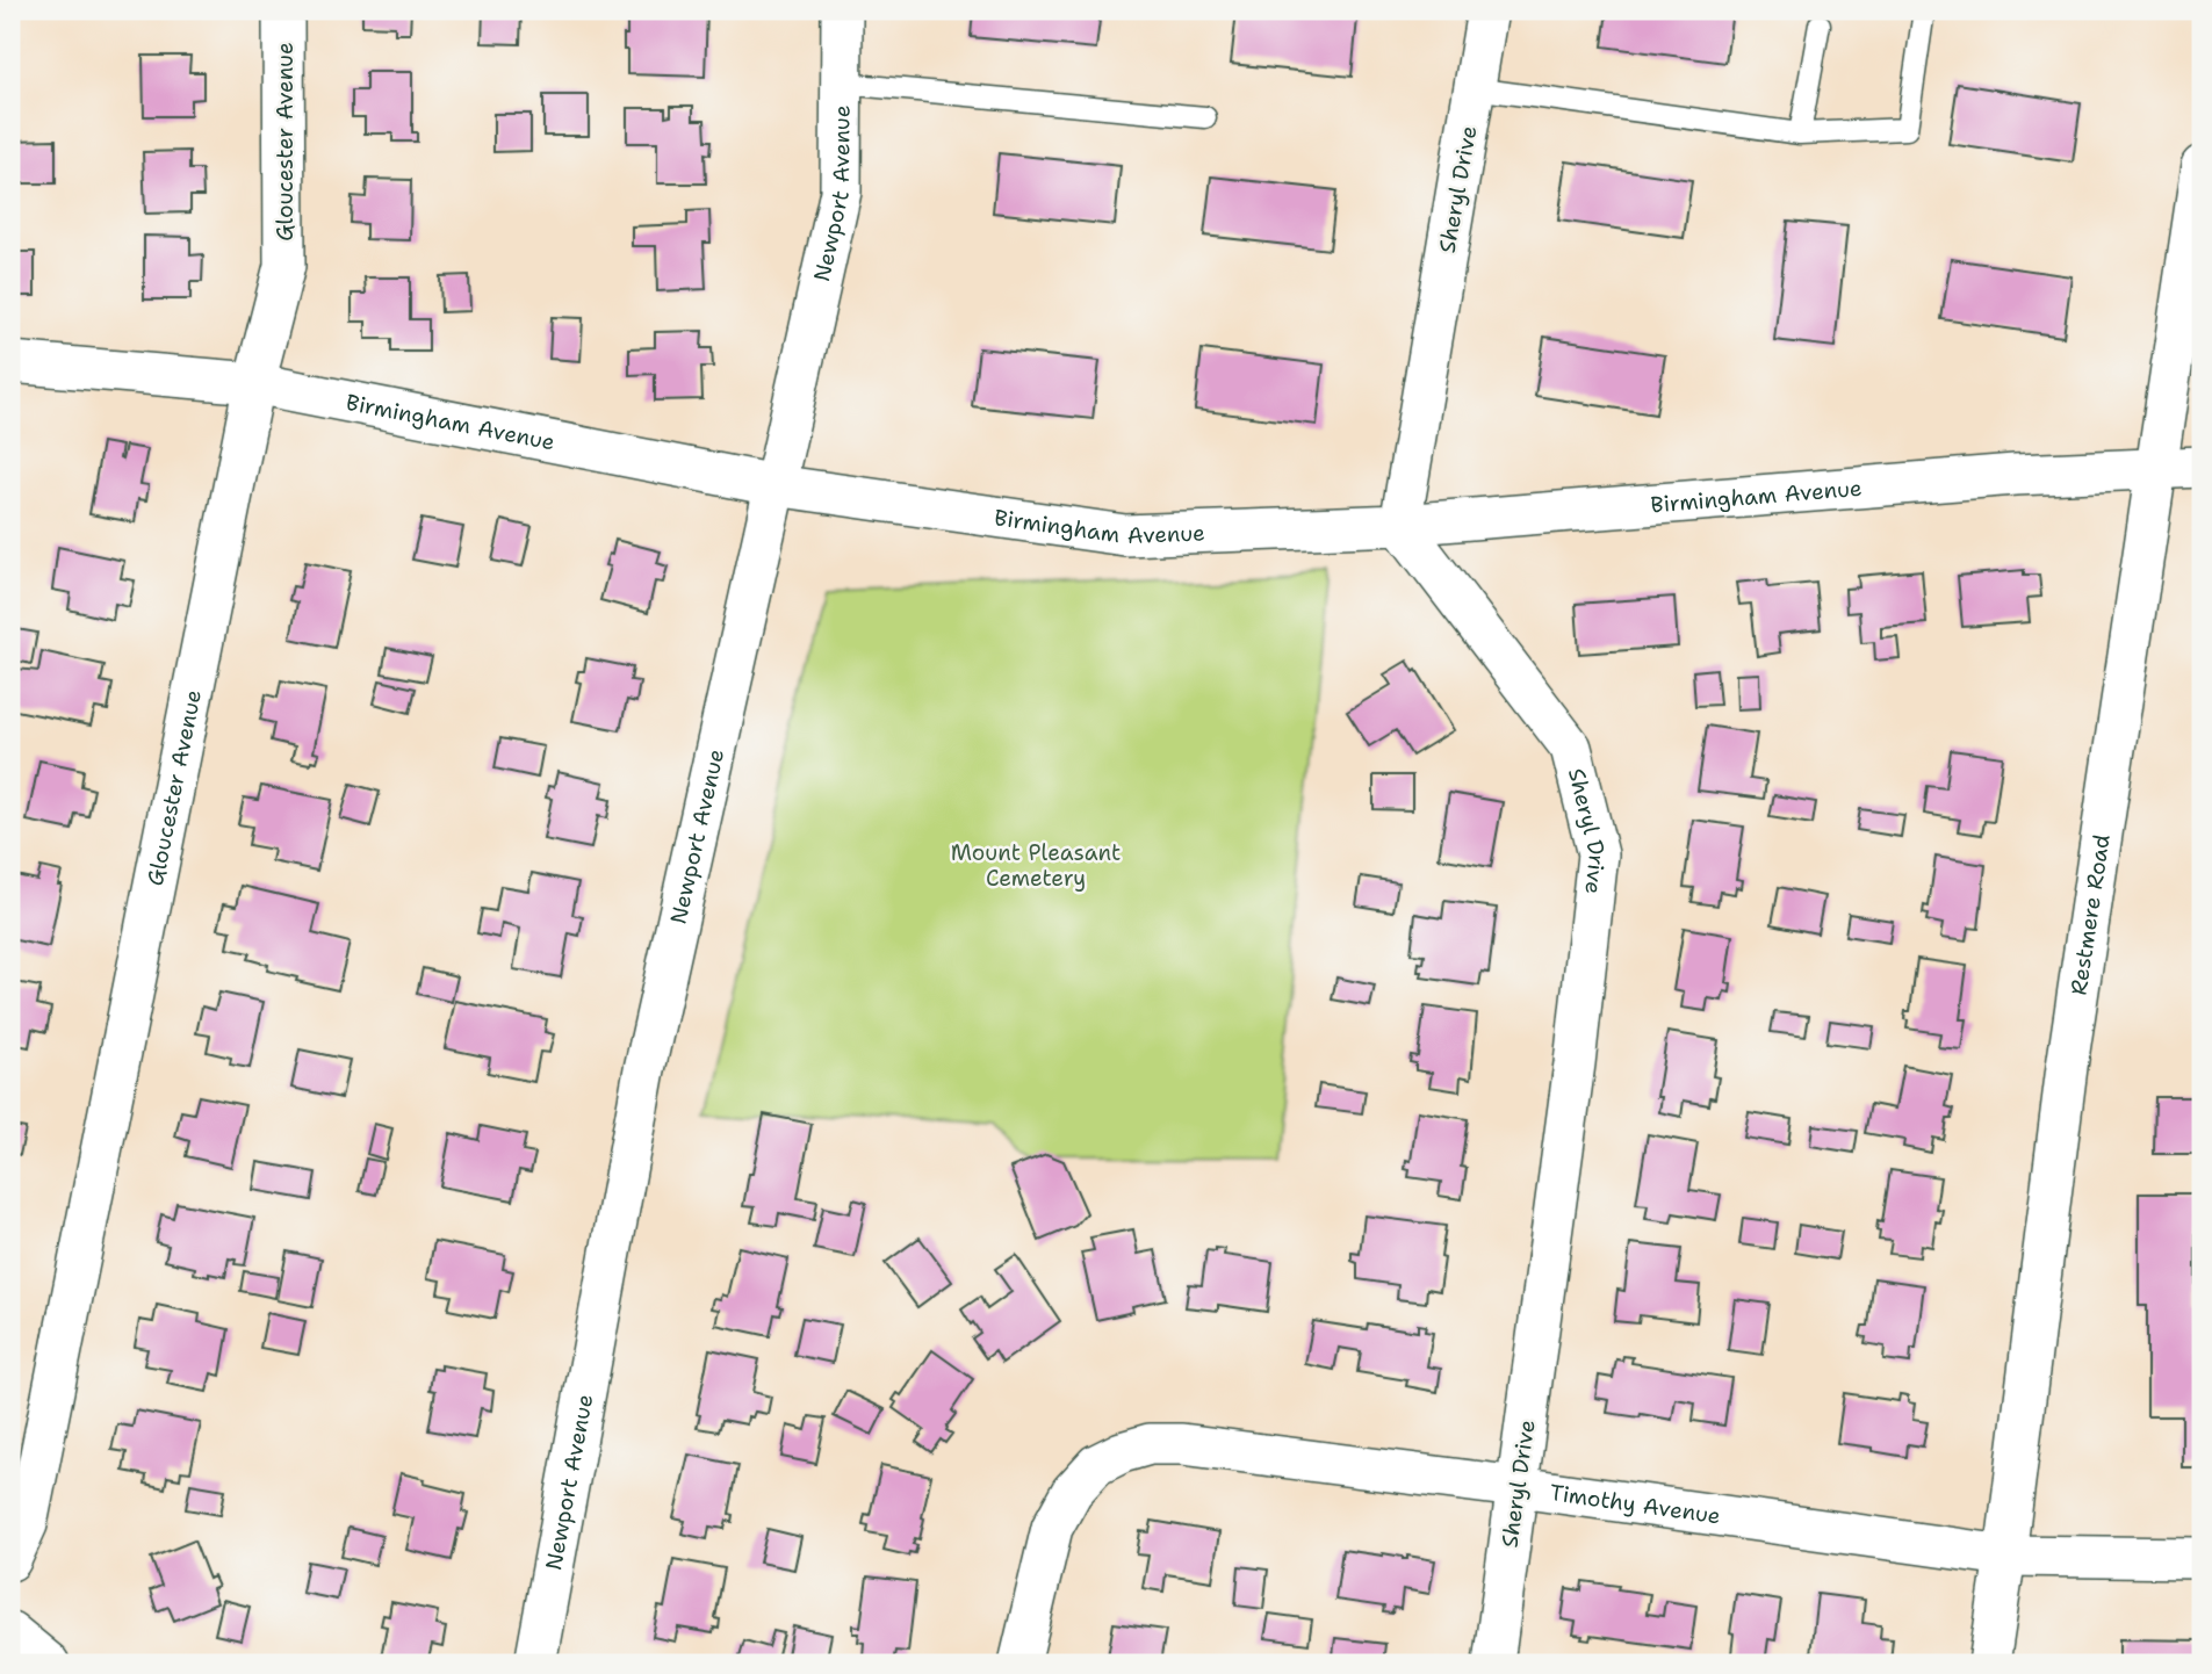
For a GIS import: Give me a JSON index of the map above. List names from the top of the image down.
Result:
{
  "streets": {
    "street": [
      "Gloucester Avenue",
      "Sheryl Drive",
      "Newport Avenue",
      "Birmingham Avenue",
      "Restmere Road",
      "Timothy Avenue"
    ]
  },
  "crossings": [
    ["Gloucester Avenue", "Birmingham Avenue"],
    ["Sheryl Drive", "Birmingham Avenue"],
    ["Sheryl Drive", "Timothy Avenue"],
    ["Newport Avenue", "Birmingham Avenue"],
    ["Birmingham Avenue", "Restmere Road"],
    ["Restmere Road", "Timothy Avenue"]
  ],
  "parks": ["Mount Pleasant Cemetery"]
}
